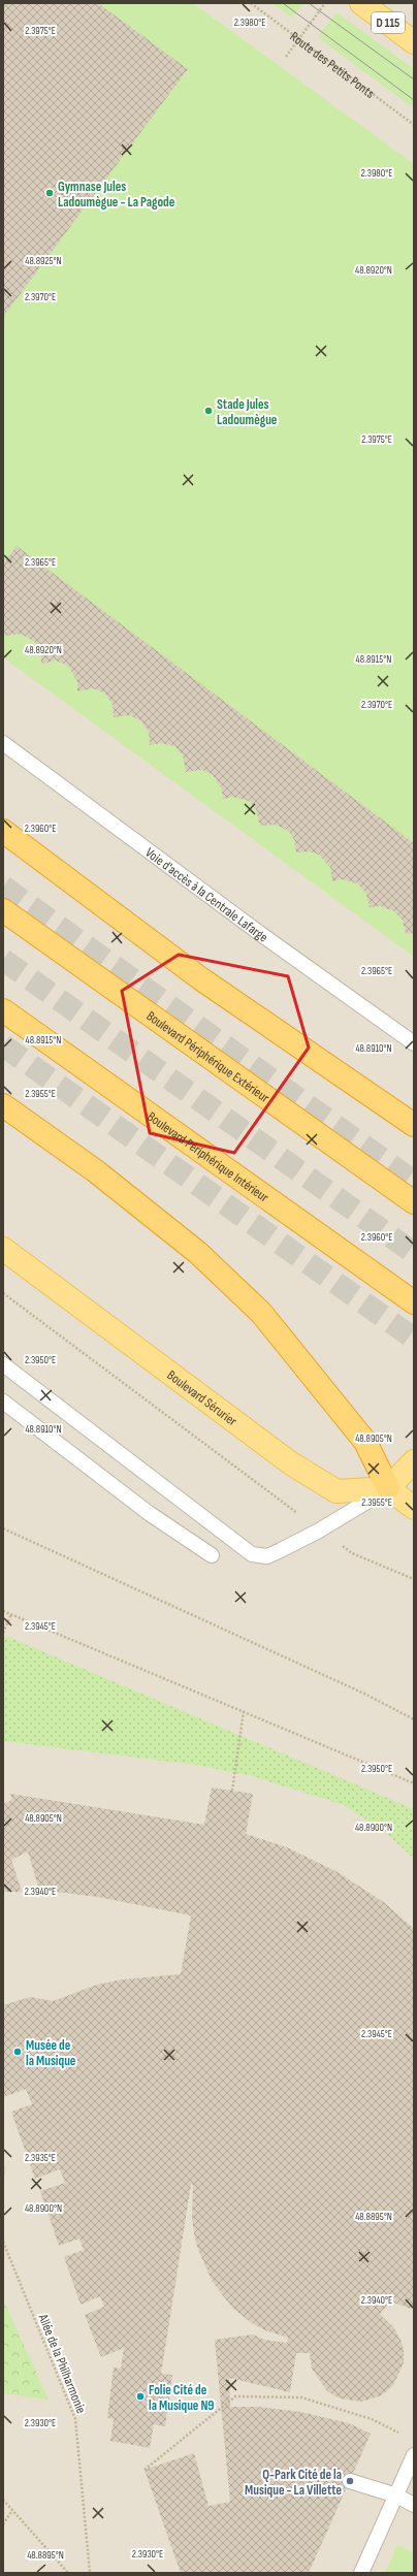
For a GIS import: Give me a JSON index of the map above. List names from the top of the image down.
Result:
{
  "streets": {
    "highway": ["Boulevard Périphérique Extérieur", "Boulevard Périphérique Intérieur"],
    "main road": ["D 115", "Boulevard Sérurier"],
    "lane": ["Voie d'accès à la Centrale Lafarge"],
    "path": ["Route des Petits Ponts", "Allée de la Philharmonie"]
  },
  "places": [
    "Gymnase Jules Ladoumègue - La Pagode",
    "Stade Jules Ladoumègue",
    "Musée de la Musique",
    "Folie Cité de la Musique N9",
    "Q-Park Cité de la Musique - La Villette"
  ],
  "coordinates": [
    "2.3980°E",
    "2.3975°E",
    "48.8925°N",
    "48.8920°N",
    "2.3970°E",
    "2.3965°E",
    "48.8915°N",
    "2.3960°E",
    "48.8910°N",
    "2.3955°E",
    "2.3950°E",
    "48.8905°N",
    "2.3945°E",
    "48.8900°N",
    "2.3940°E",
    "2.3935°E",
    "48.8895°N",
    "2.3930°E"
  ]
}
